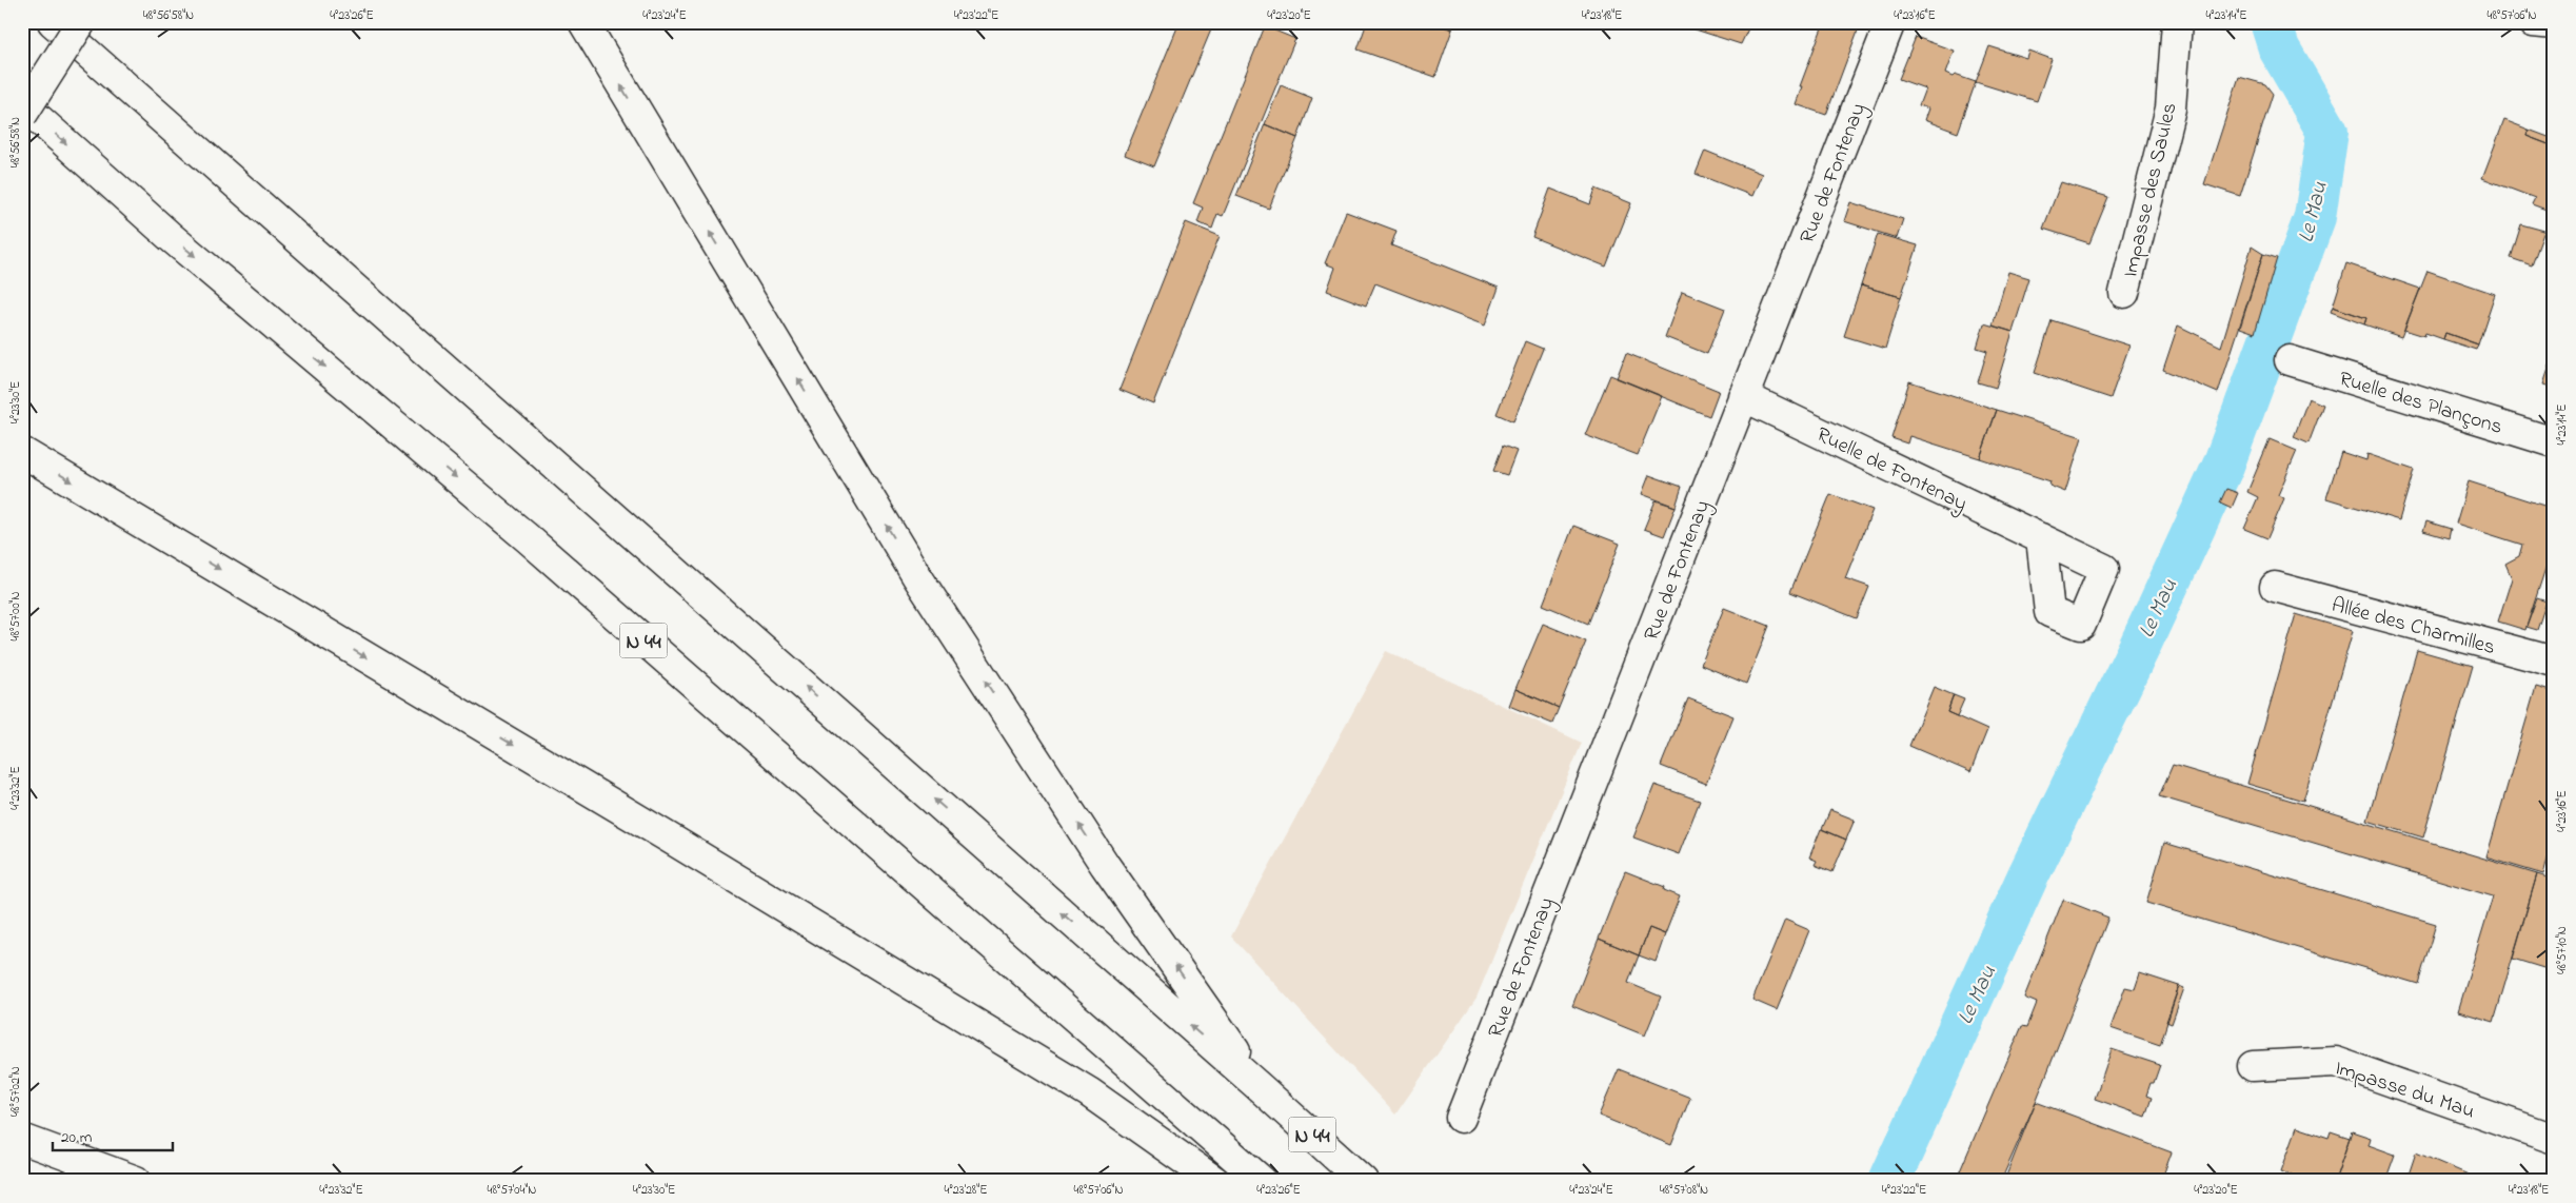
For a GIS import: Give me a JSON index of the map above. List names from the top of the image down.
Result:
{
  "streets": {
    "main road": [
      "Rue de Fontenay",
      "Impasse des Saules",
      "Ruelle des Plançons",
      "Ruelle de Fontenay",
      "Allée des Charmilles",
      "N 44",
      "Impasse du Mau"
    ]
  },
  "crossings": [
    ["Rue de Fontenay", "Ruelle de Fontenay"]
  ],
  "water": ["Le Mau"],
  "scale_bar": "20 m",
  "coordinates": [
    "48°56'58\"N",
    "4°23'26\"E",
    "4°23'24\"E",
    "4°23'22\"E",
    "4°23'20\"E",
    "4°23'18\"E",
    "4°23'16\"E",
    "4°23'14\"E",
    "48°57'06\"N",
    "4°23'30\"E",
    "48°57'00\"N",
    "4°23'32\"E",
    "48°57'10\"N",
    "48°57'02\"N",
    "48°57'04\"N",
    "4°23'28\"E",
    "48°57'08\"N"
  ]
}
